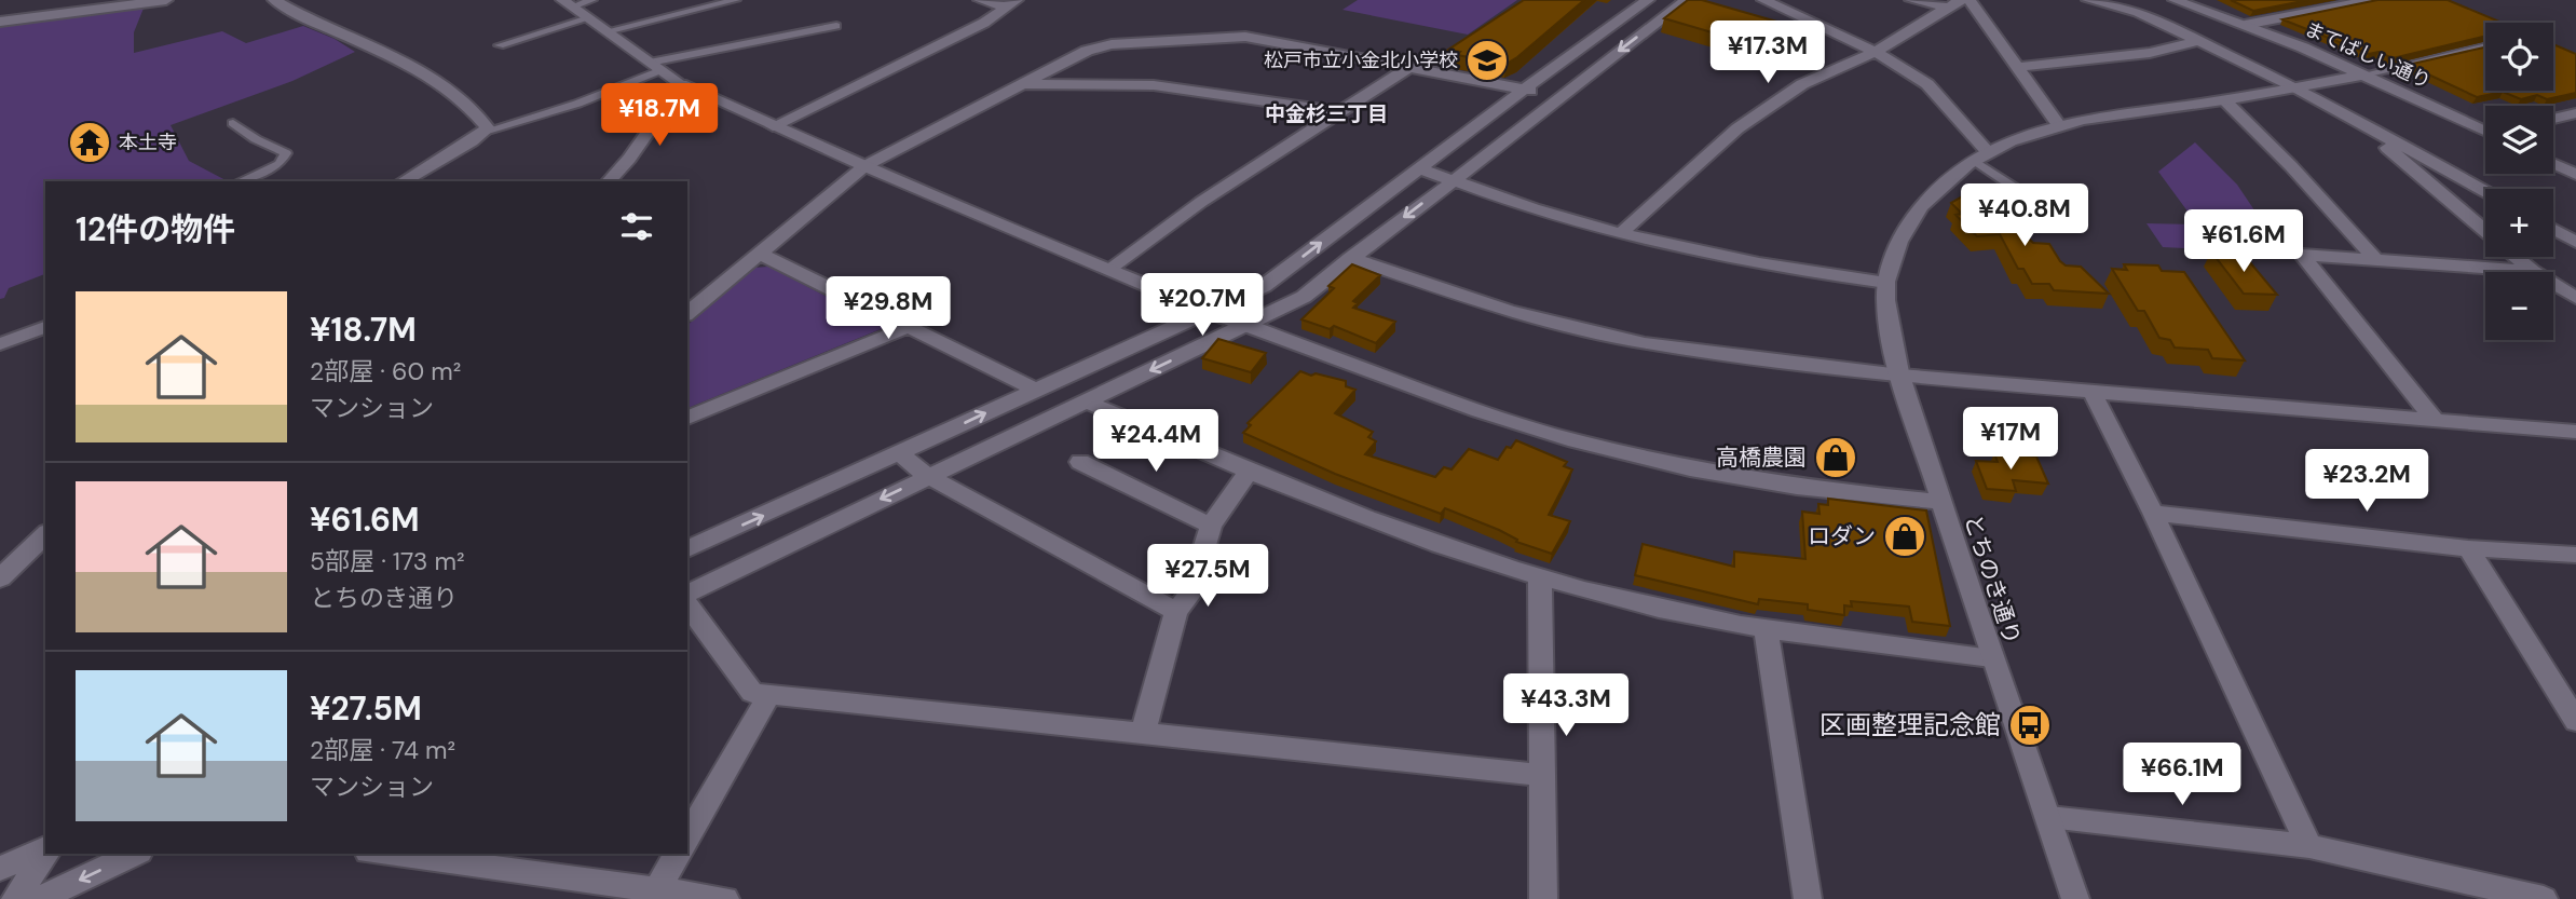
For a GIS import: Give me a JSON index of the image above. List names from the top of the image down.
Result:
{
  "streets": {
    "street": ["まてばしい通り", "とちのき通り"]
  },
  "crossings": [
    ["まてばしい通り", "とちのき通り"]
  ],
  "districts": ["中金杉三丁目"],
  "places": {
    "school or university": ["松戸市立小金北小学校"],
    "temple": ["本土寺"],
    "shop": ["高橋農園", "ロダン"],
    "bus stop": ["区画整理記念館"]
  },
  "page": {
    "price": [
      "¥17.3M",
      "¥18.7M",
      "¥40.8M",
      "¥61.6M",
      "¥20.7M",
      "¥29.8M",
      "¥17M",
      "¥24.4M",
      "¥23.2M",
      "¥27.5M",
      "¥43.3M",
      "¥66.1M"
    ],
    "map_buttons": ["+", "−"],
    "heading": "12件の物件",
    "list": [
      {
        "name": "¥18.7M",
        "note": "2部屋 · 60 m² · マンション"
      },
      {
        "name": "¥61.6M",
        "note": "5部屋 · 173 m² · とちのき通り"
      },
      {
        "name": "¥27.5M",
        "note": "2部屋 · 74 m² · マンション"
      }
    ]
  }
}
